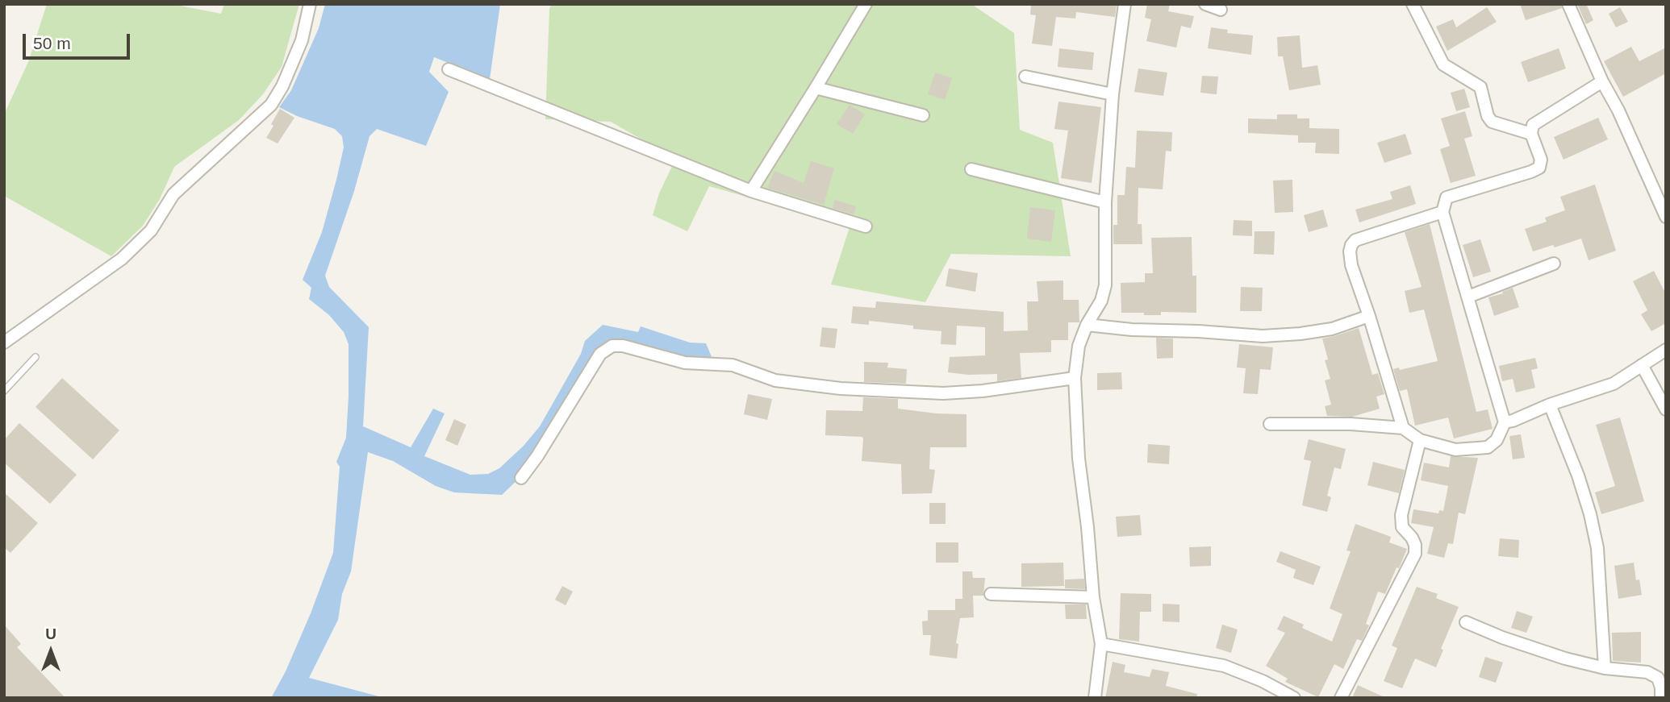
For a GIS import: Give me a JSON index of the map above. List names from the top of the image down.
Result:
{
  "scale_bar": "50 m",
  "north": "top"
}
